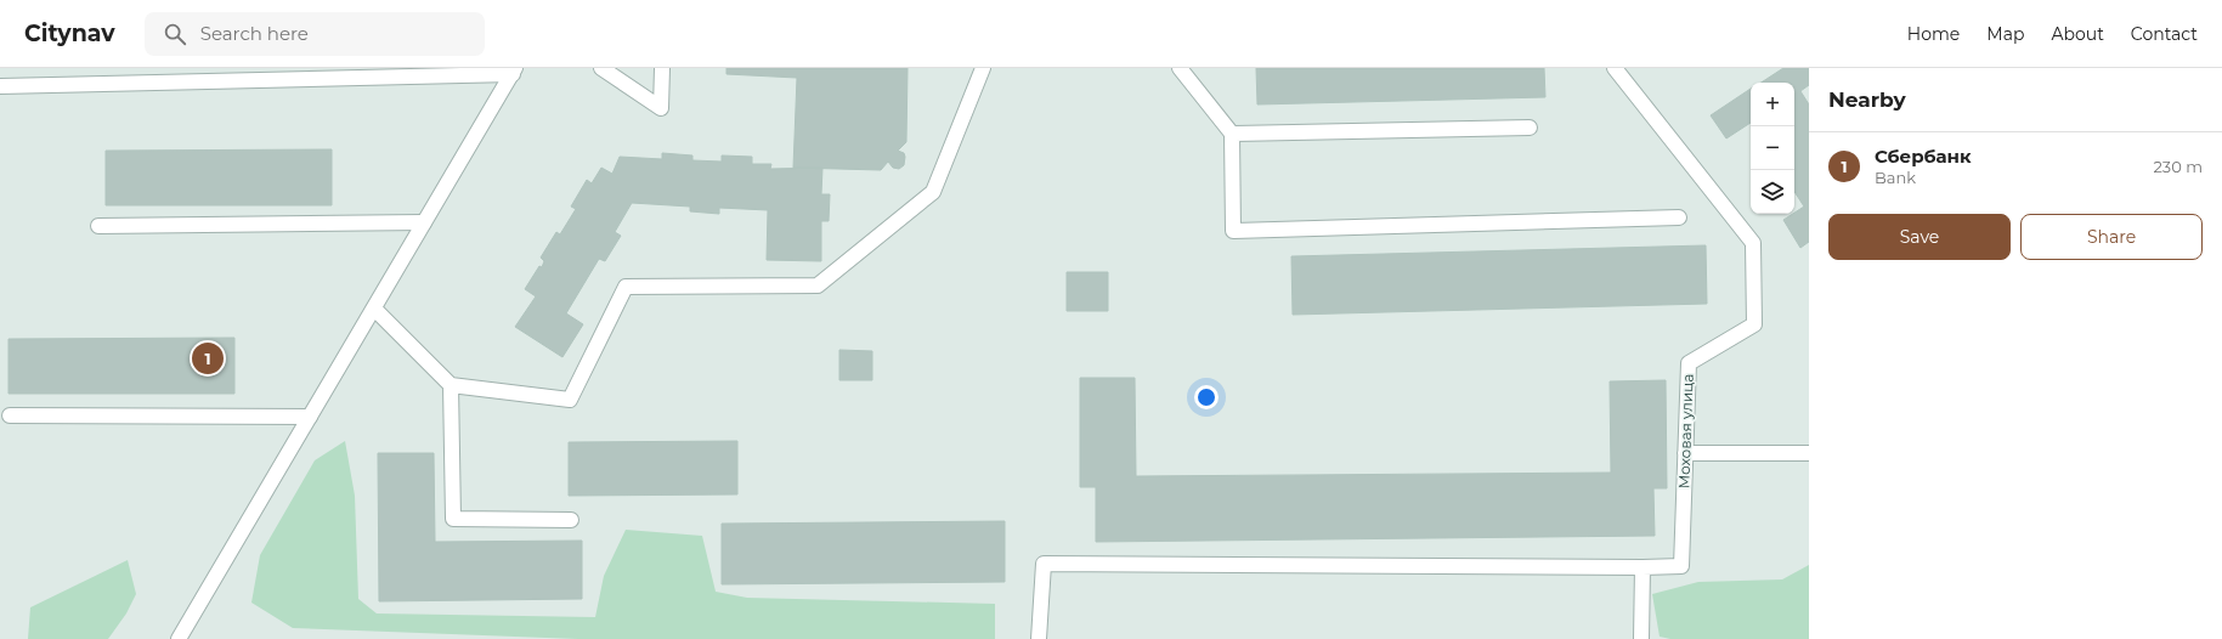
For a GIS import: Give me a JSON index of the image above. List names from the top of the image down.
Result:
{
  "streets": {
    "street": ["Моховая улица"]
  },
  "page": {
    "header": "Citynav",
    "search": "Search here",
    "nav": [
      "Home",
      "Map",
      "About",
      "Contact"
    ],
    "heading": "Nearby",
    "map_buttons": ["+", "−"],
    "list": [
      {
        "mark": "1",
        "name": "Сбербанк",
        "note": "Bank",
        "value": "230 m"
      }
    ],
    "buttons": ["Save", "Share"],
    "pins": "1"
  }
}
